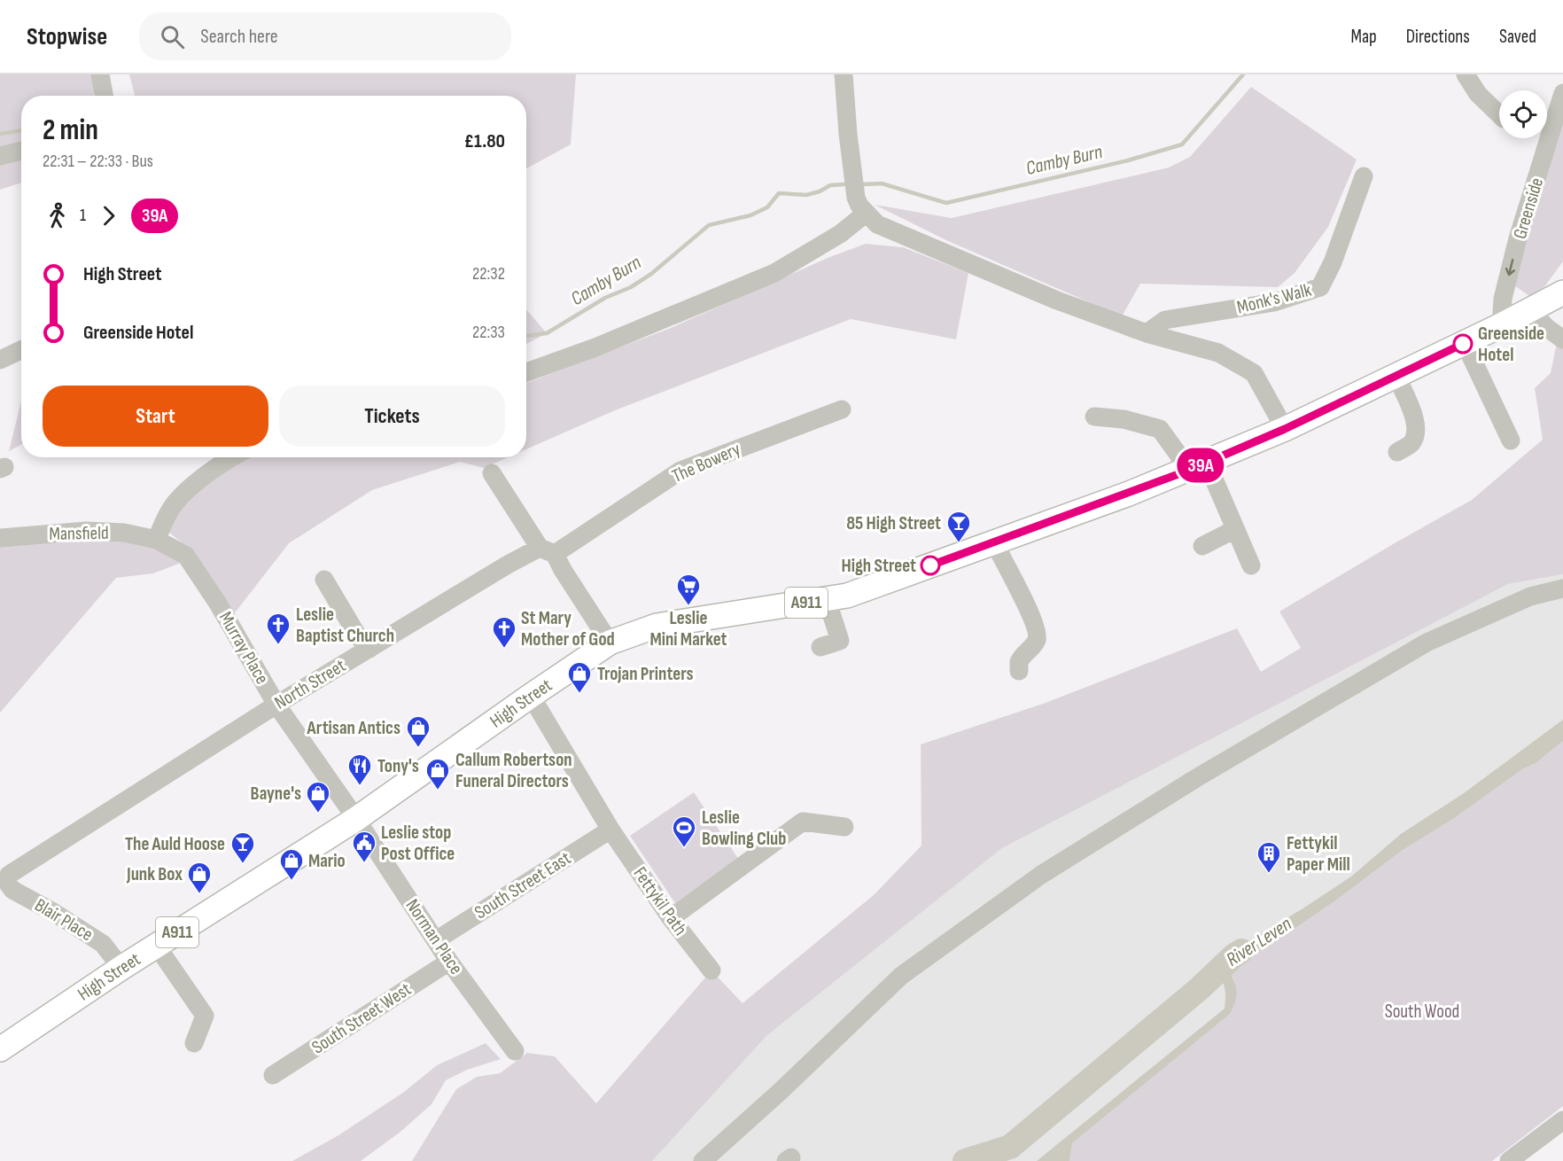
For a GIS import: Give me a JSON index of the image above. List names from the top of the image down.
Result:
{
  "streets": {
    "main road": ["A911", "High Street"],
    "street": [
      "Greenside",
      "Monk's Walk",
      "The Bowery",
      "Mansfield",
      "Murray Place",
      "North Street",
      "South Street East",
      "Fettykil Path",
      "Blair Place",
      "Norman Place",
      "South Street West"
    ]
  },
  "crossings": [
    ["Greenside", "A911"],
    ["The Bowery", "North Street"],
    ["Mansfield", "Murray Place"],
    ["A911", "High Street"],
    ["Murray Place", "North Street"],
    ["Murray Place", "High Street"],
    ["Murray Place", "Norman Place"],
    ["North Street", "Blair Place"],
    ["High Street", "Fettykil Path"],
    ["High Street", "Blair Place"],
    ["High Street", "Norman Place"],
    ["South Street East", "Fettykil Path"],
    ["South Street East", "Norman Place"],
    ["Norman Place", "South Street West"]
  ],
  "one_way": ["Greenside"],
  "water": ["Camby Burn", "River Leven"],
  "parks": ["South Wood"],
  "places": {
    "other": ["Greenside Hotel", "High Street"],
    "bar": ["85 High Street", "The Auld Hoose"],
    "supermarket": ["Leslie Mini Market"],
    "church": ["Leslie Baptist Church", "St Mary Mother of God"],
    "shop": [
      "Trojan Printers",
      "Artisan Antics",
      "Callum Robertson Funeral Directors",
      "Bayne's",
      "Mario",
      "Junk Box"
    ],
    "restaurant": ["Tony's"],
    "sports": ["Leslie Bowling Club"],
    "public building": ["Leslie stop Post Office"],
    "building": ["Fettykil Paper Mill"]
  },
  "lines": ["bus line 39A"],
  "page": {
    "header": "Stopwise",
    "search": "Search here",
    "nav": ["Map", "Directions", "Saved"],
    "on_map": "39A",
    "heading": ["2 min", "22:31 – 22:33 · Bus", "£1.80"],
    "legs": ["1", "39A"],
    "list": [
      {
        "name": "High Street",
        "value": "22:32"
      },
      {
        "name": "Greenside Hotel",
        "value": "22:33"
      }
    ],
    "buttons": ["Start", "Tickets"]
  }
}
